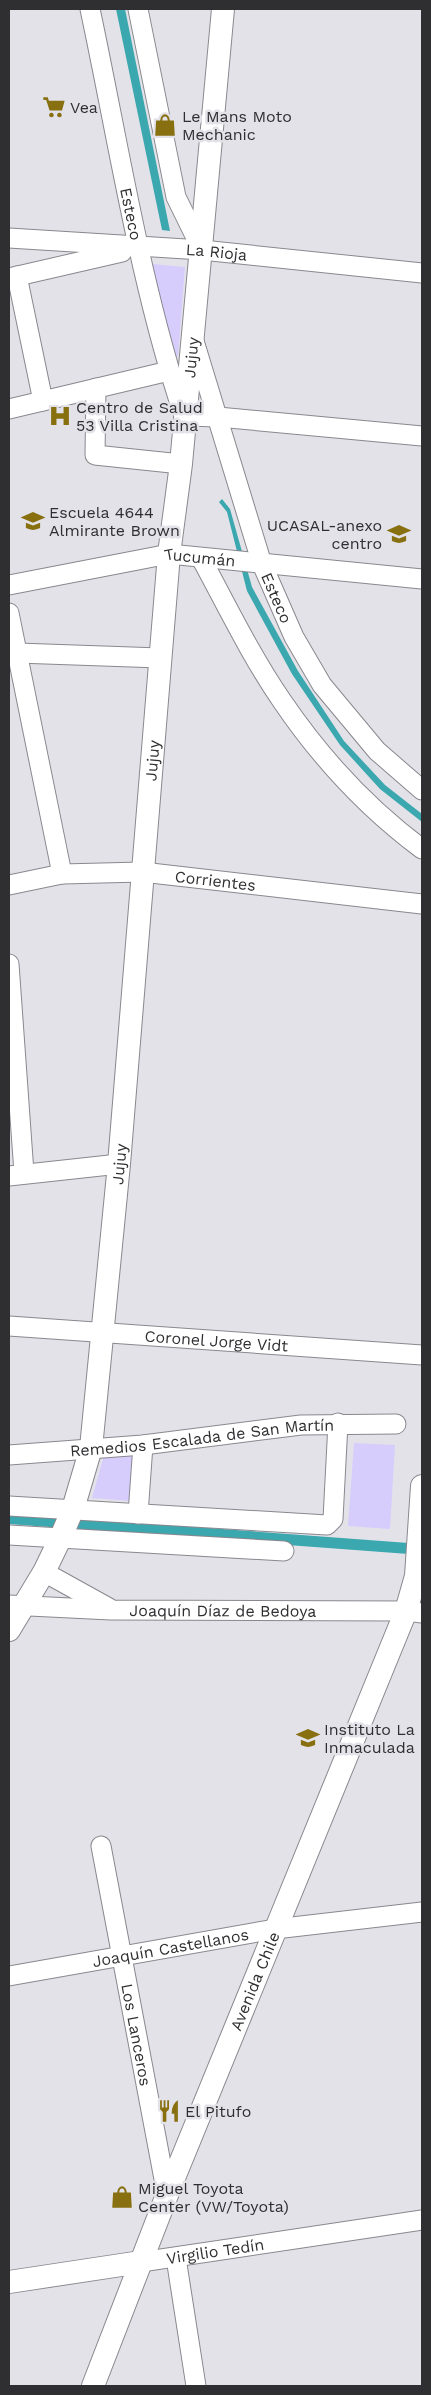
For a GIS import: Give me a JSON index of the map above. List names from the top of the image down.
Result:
{
  "streets": {
    "main road": ["Jujuy", "Avenida Chile", "Virgilio Tedín"],
    "street": [
      "Esteco",
      "La Rioja",
      "Tucumán",
      "Corrientes",
      "Coronel Jorge Vidt",
      "Remedios Escalada de San Martín",
      "Joaquín Díaz de Bedoya",
      "Joaquín Castellanos",
      "Los Lanceros"
    ]
  },
  "crossings": [
    ["Esteco", "La Rioja"],
    ["Esteco", "Jujuy"],
    ["Esteco", "Tucumán"],
    ["La Rioja", "Jujuy"],
    ["Jujuy", "Tucumán"],
    ["Jujuy", "Corrientes"],
    ["Jujuy", "Coronel Jorge Vidt"],
    ["Jujuy", "Remedios Escalada de San Martín"],
    ["Jujuy", "Joaquín Díaz de Bedoya"],
    ["Joaquín Díaz de Bedoya", "Avenida Chile"],
    ["Joaquín Castellanos", "Avenida Chile"],
    ["Joaquín Castellanos", "Los Lanceros"],
    ["Avenida Chile", "Los Lanceros"],
    ["Avenida Chile", "Virgilio Tedín"]
  ],
  "places": {
    "supermarket": ["Vea"],
    "shop": ["Le Mans Moto Mechanic", "Miguel Toyota Center (VW/Toyota)"],
    "hospital": ["Centro de Salud 53 Villa Cristina"],
    "school or university": ["Escuela 4644 Almirante Brown", "UCASAL-anexo centro", "Instituto La Inmaculada"],
    "restaurant": ["El Pitufo"]
  }
}
